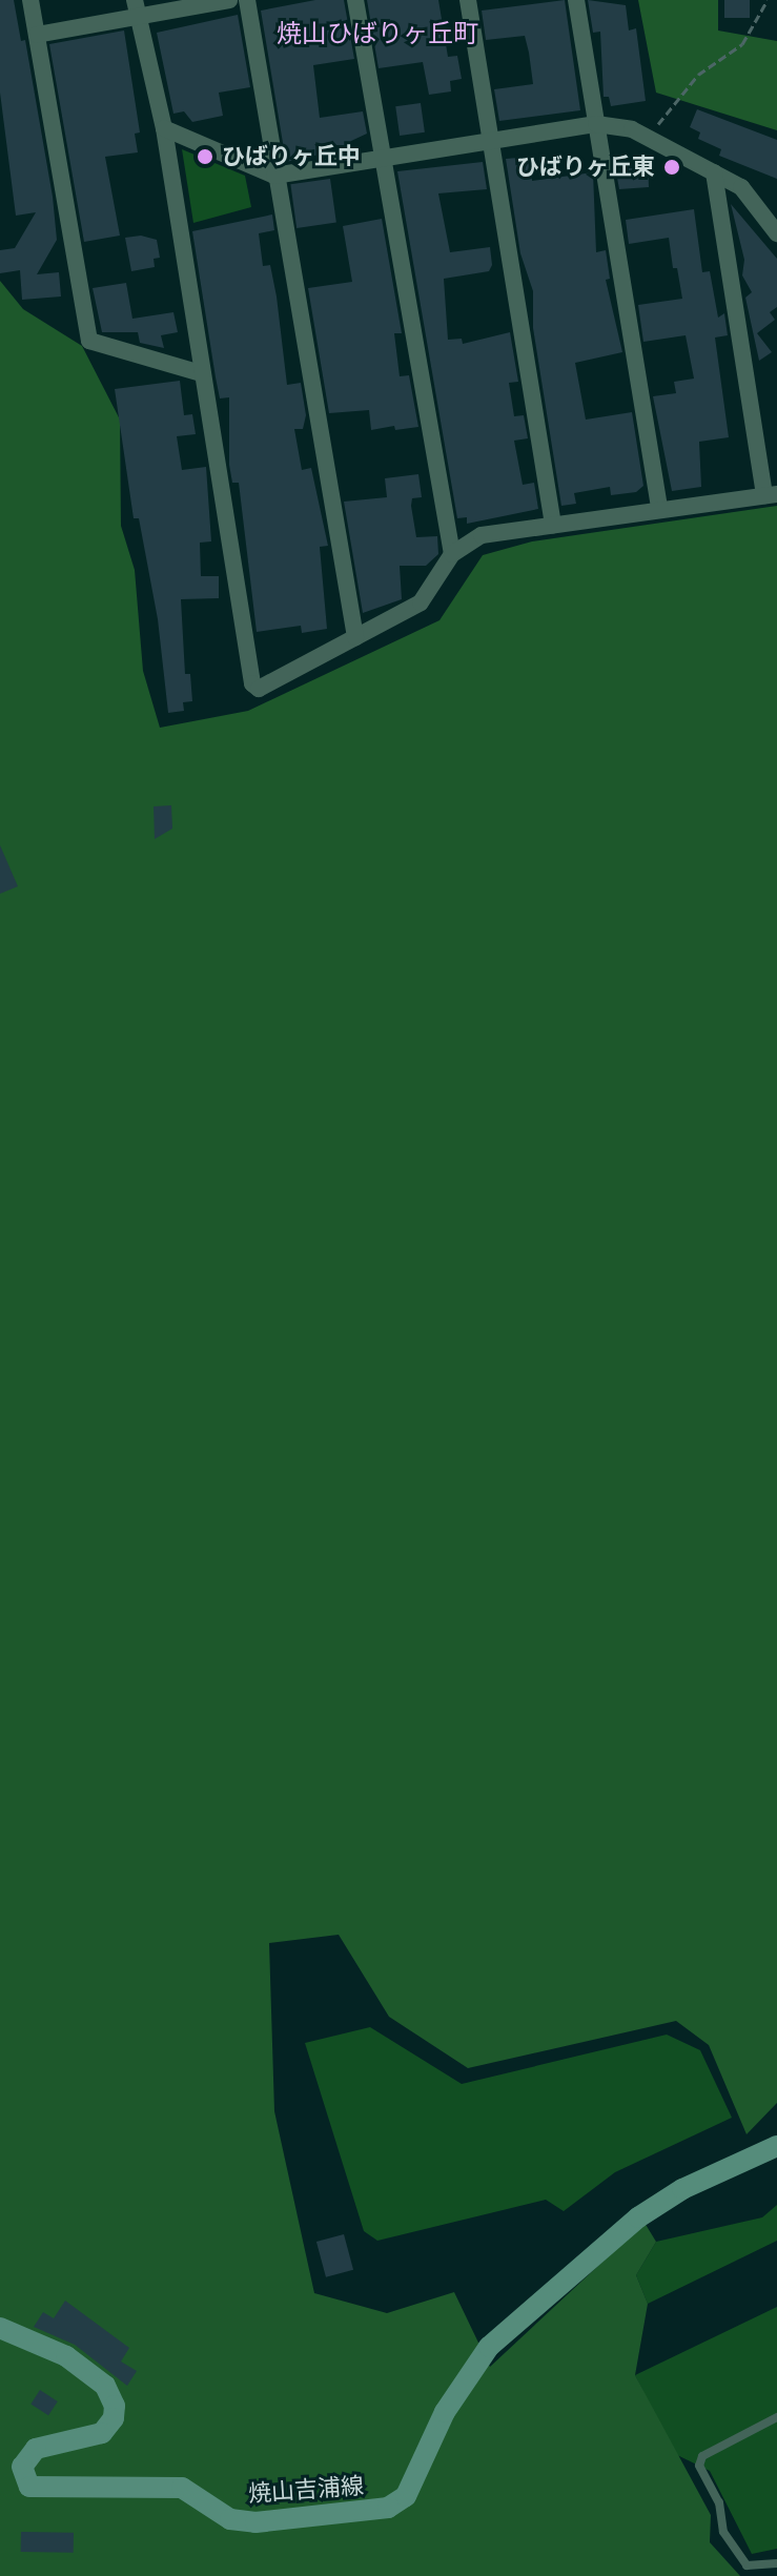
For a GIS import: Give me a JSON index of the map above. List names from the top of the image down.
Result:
{
  "streets": {
    "main road": ["焼山吉浦線"]
  },
  "districts": ["焼山ひばりヶ丘町"],
  "places": ["ひばりヶ丘中", "ひばりヶ丘東"]
}
